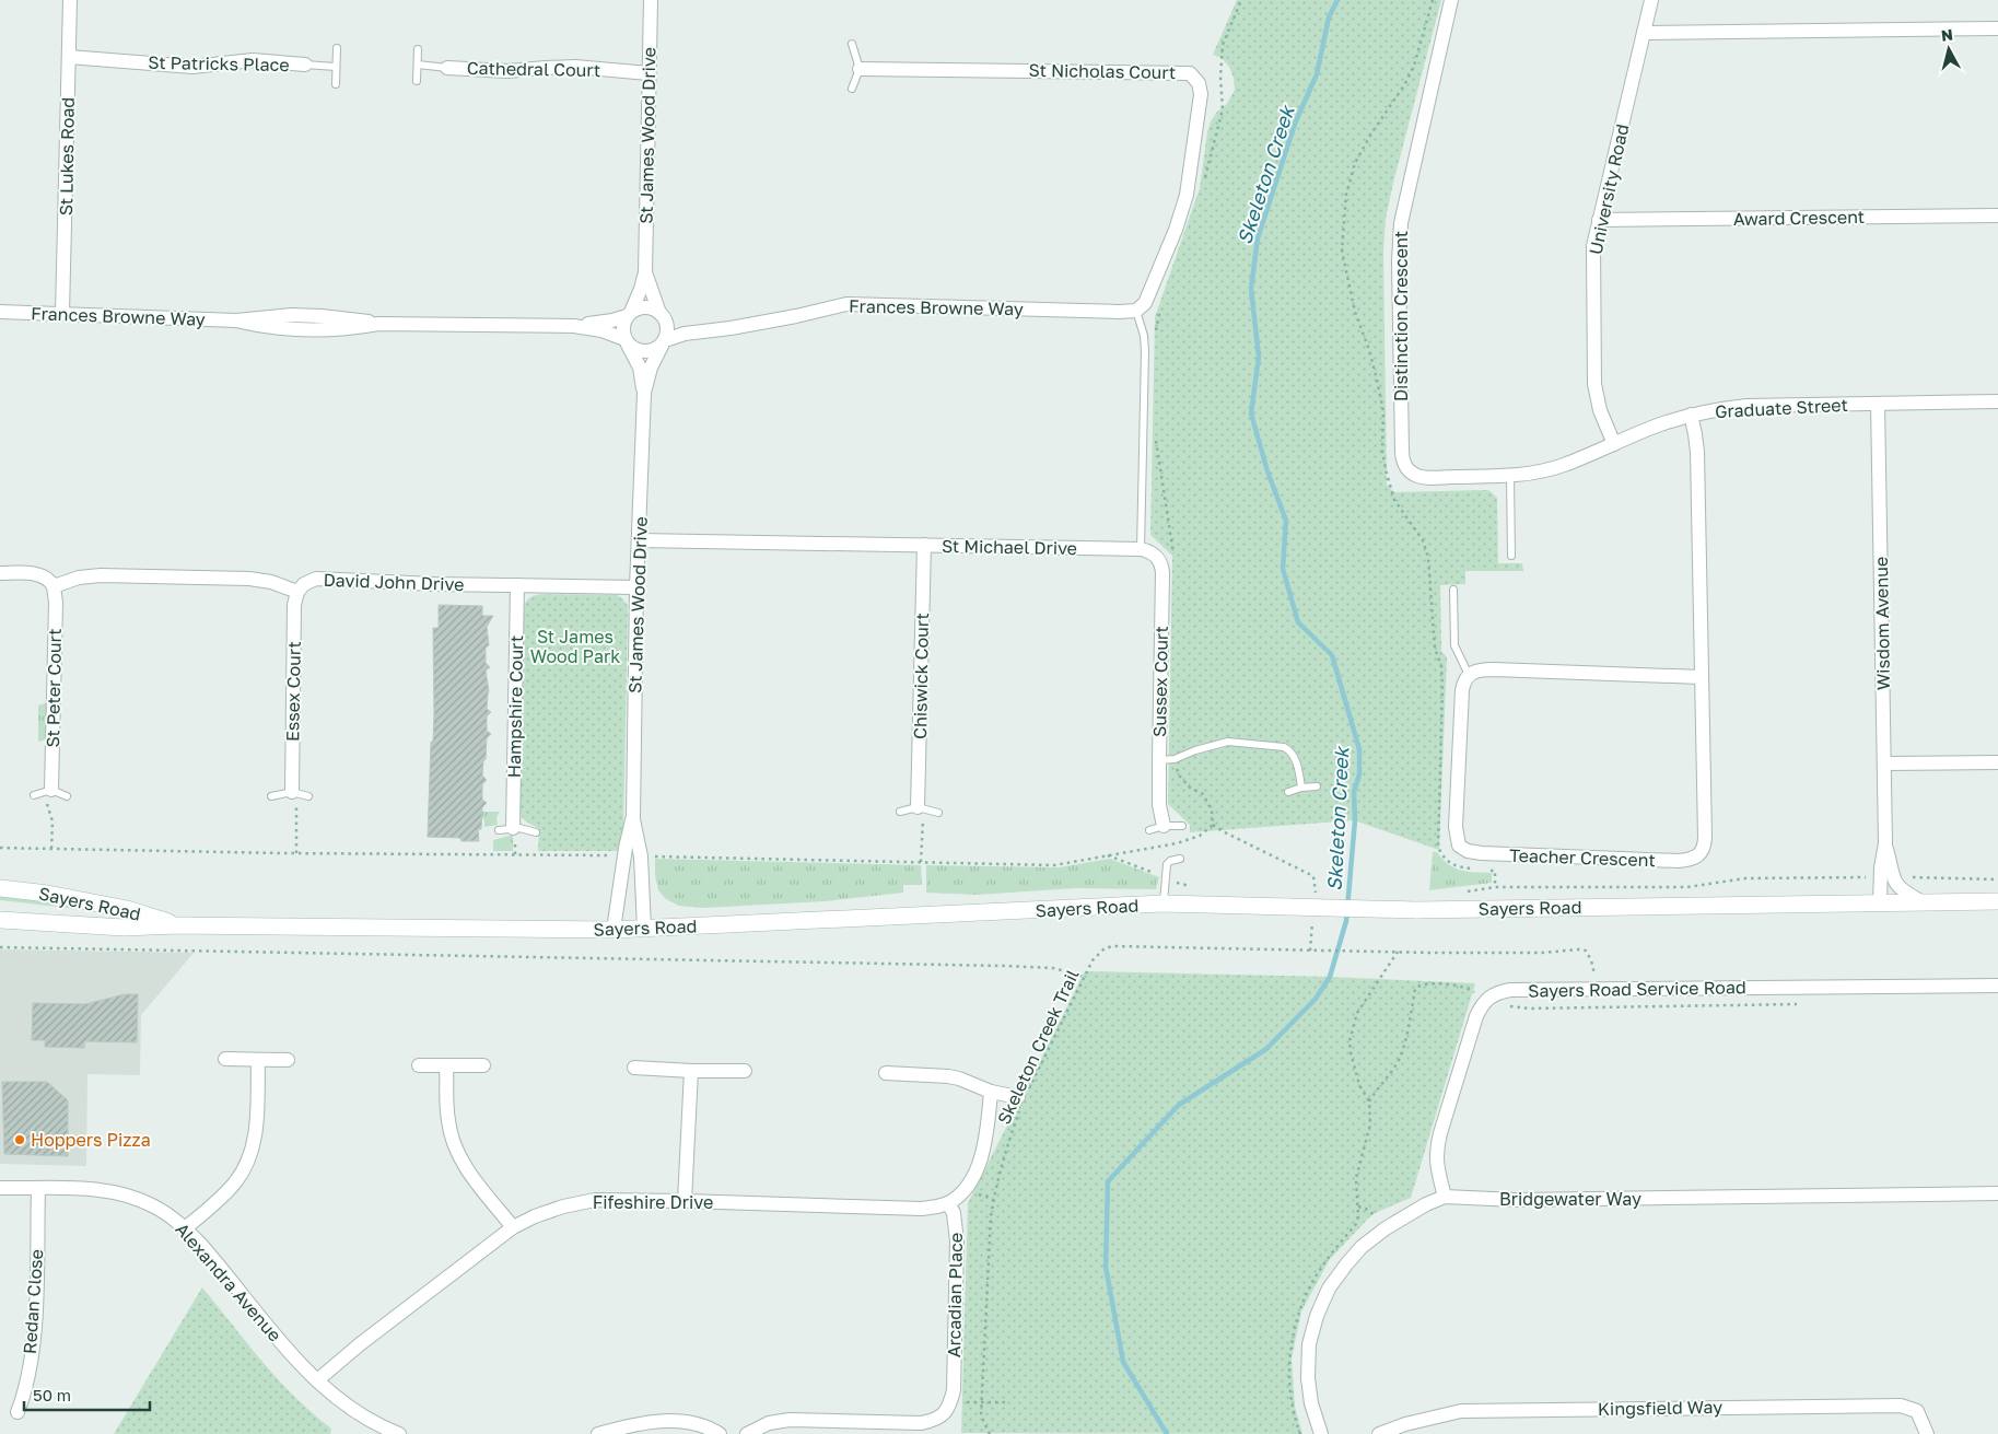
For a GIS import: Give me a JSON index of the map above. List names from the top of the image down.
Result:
{
  "streets": {
    "main road": ["Sayers Road"],
    "street": [
      "St Patricks Place",
      "Cathedral Court",
      "St Nicholas Court",
      "St James Wood Drive",
      "St Lukes Road",
      "University Road",
      "Award Crescent",
      "Frances Browne Way",
      "Distinction Crescent",
      "Graduate Street",
      "St Michael Drive",
      "David John Drive",
      "Wisdom Avenue",
      "Chiswick Court",
      "Sussex Court",
      "St Peter Court",
      "Essex Court",
      "Hampshire Court",
      "Teacher Crescent",
      "Sayers Road Service Road",
      "Bridgewater Way",
      "Fifeshire Drive",
      "Alexandra Avenue",
      "Arcadian Place",
      "Redan Close",
      "Kingsfield Way"
    ],
    "path": ["Skeleton Creek Trail"]
  },
  "crossings": [
    ["St Patricks Place", "St Lukes Road"],
    ["Cathedral Court", "St James Wood Drive"],
    ["St Nicholas Court", "Frances Browne Way"],
    ["St James Wood Drive", "Frances Browne Way"],
    ["St James Wood Drive", "St Michael Drive"],
    ["St James Wood Drive", "David John Drive"],
    ["St James Wood Drive", "Sayers Road"],
    ["St Lukes Road", "Frances Browne Way"],
    ["University Road", "Award Crescent"],
    ["University Road", "Graduate Street"],
    ["Distinction Crescent", "Graduate Street"],
    ["Graduate Street", "Wisdom Avenue"],
    ["Graduate Street", "Teacher Crescent"],
    ["St Michael Drive", "Chiswick Court"],
    ["St Michael Drive", "Sussex Court"],
    ["David John Drive", "St Peter Court"],
    ["David John Drive", "Essex Court"],
    ["David John Drive", "Hampshire Court"],
    ["Wisdom Avenue", "Sayers Road"],
    ["Sayers Road Service Road", "Skeleton Creek Trail"],
    ["Fifeshire Drive", "Alexandra Avenue"],
    ["Fifeshire Drive", "Arcadian Place"],
    ["Alexandra Avenue", "Redan Close"]
  ],
  "water": ["Skeleton Creek"],
  "parks": ["St James Wood Park"],
  "places": ["Hoppers Pizza"],
  "scale_bar": "50 m",
  "north": "top"
}
